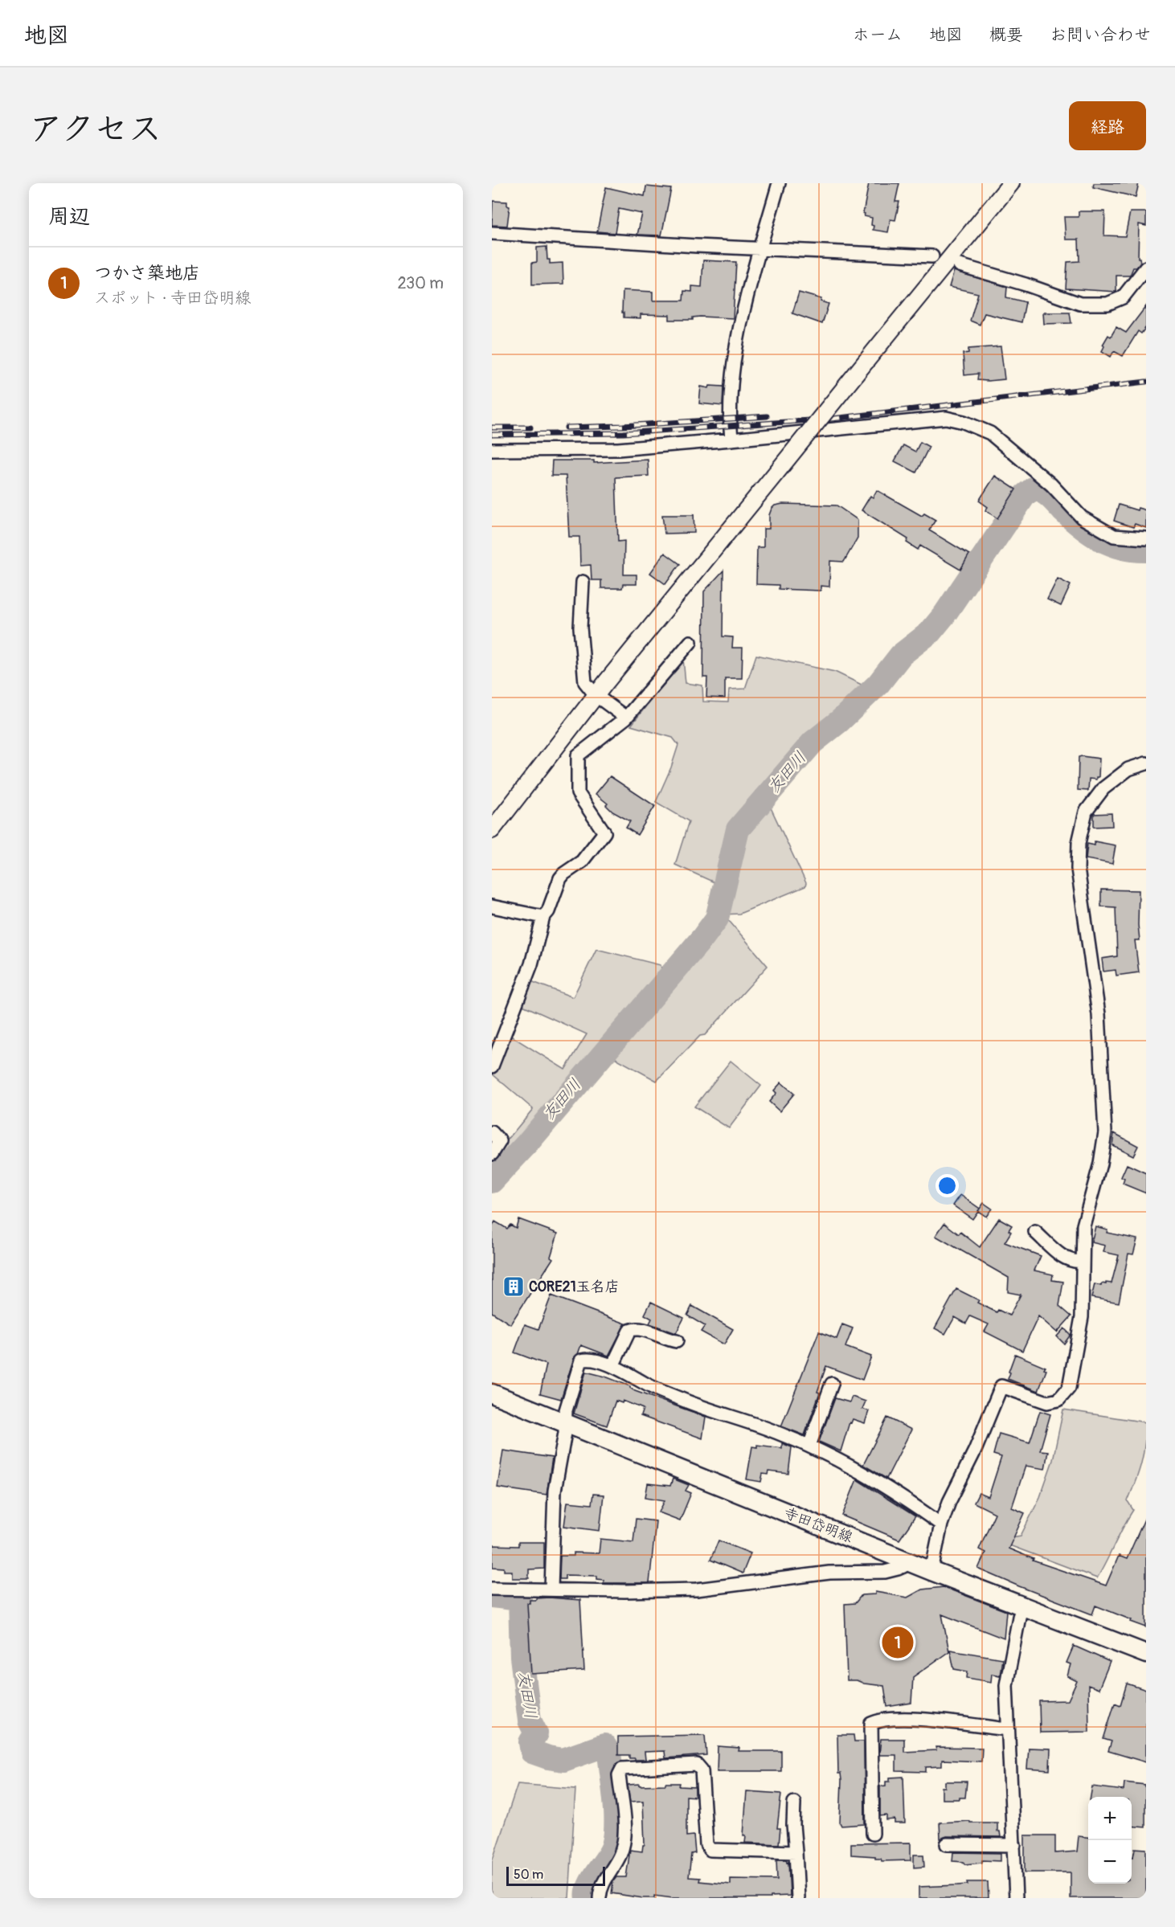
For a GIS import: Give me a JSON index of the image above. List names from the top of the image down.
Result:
{
  "streets": {
    "main road": ["寺田岱明線"]
  },
  "water": ["友田川"],
  "places": {
    "building": ["CORE21玉名店"]
  },
  "scale_bar": "50 m",
  "page": {
    "header": "地図",
    "nav": [
      "ホーム",
      "地図",
      "概要",
      "お問い合わせ"
    ],
    "title": "アクセス",
    "buttons": "経路",
    "heading": "周辺",
    "list": [
      {
        "mark": "1",
        "name": "つかさ築地店",
        "note": "スポット · 寺田岱明線",
        "value": "230 m"
      }
    ],
    "pins": "1",
    "map_buttons": ["+", "−"],
    "scale": "50 m"
  }
}
